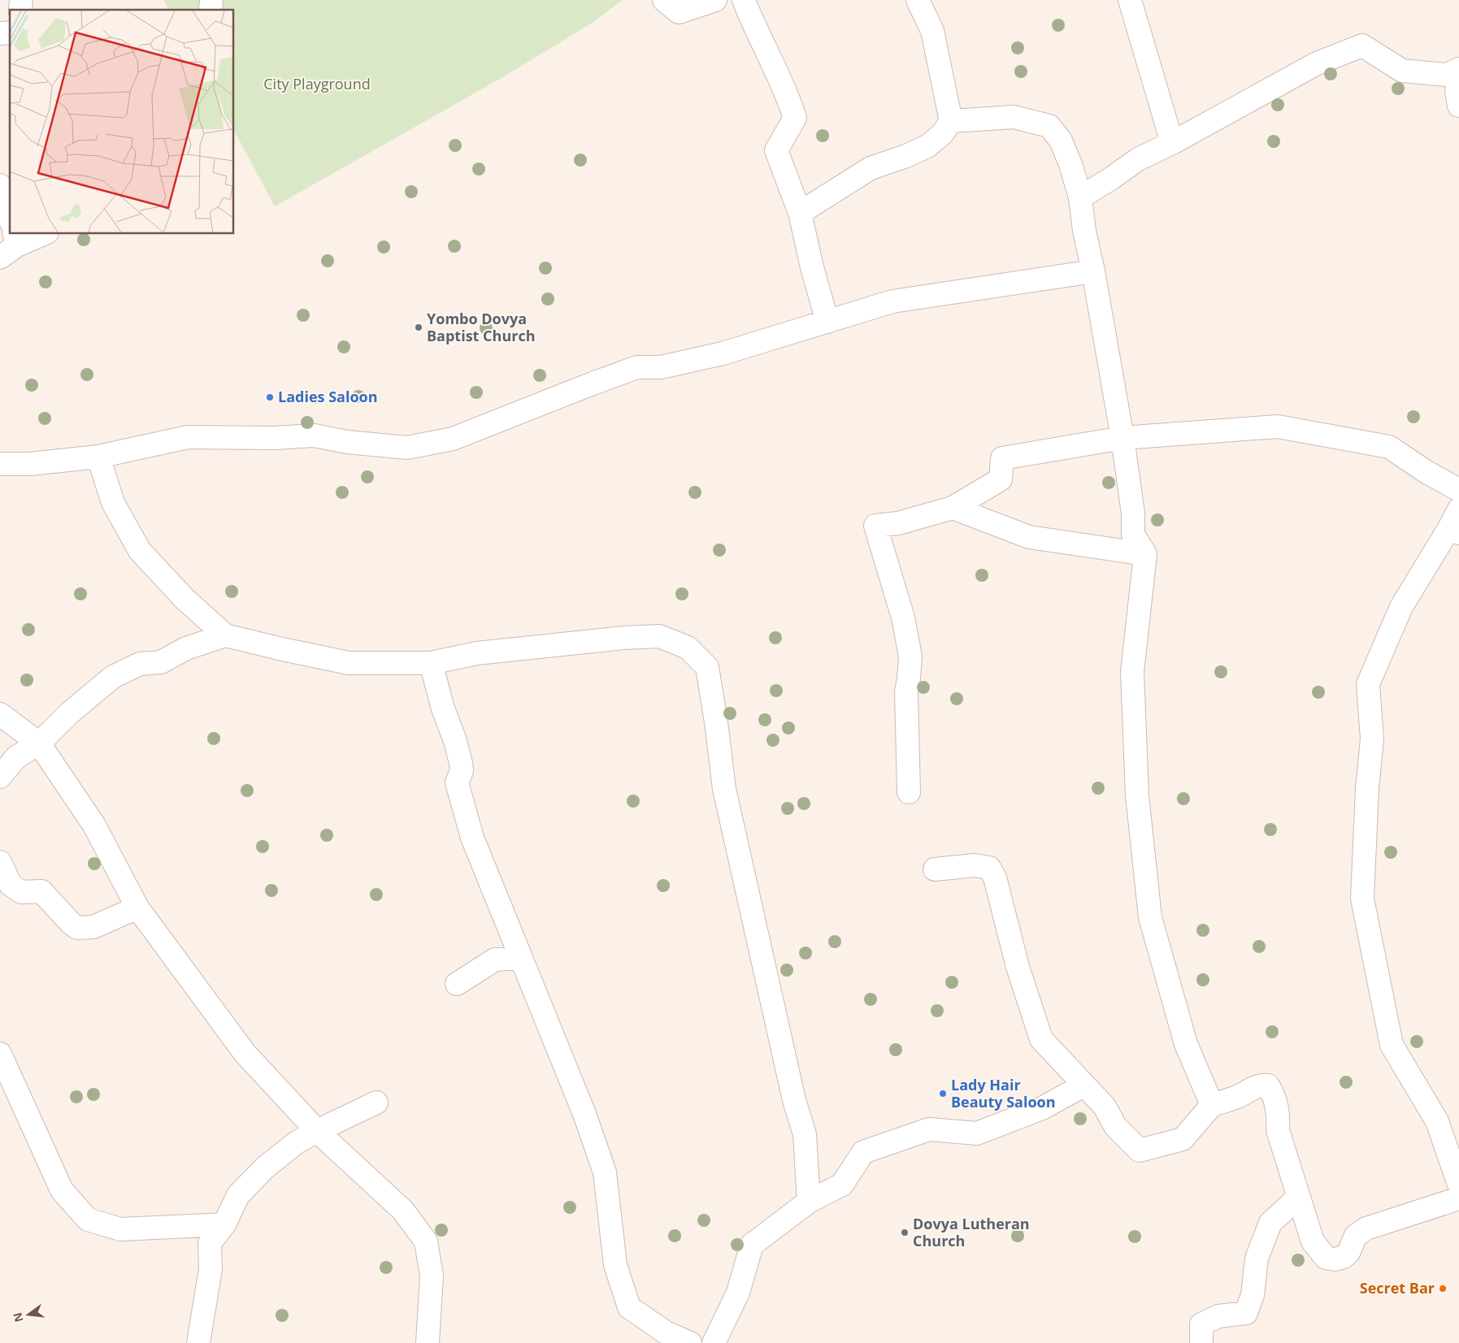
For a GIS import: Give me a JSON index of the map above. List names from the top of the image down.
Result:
{
  "parks": ["City Playground"],
  "places": [
    "Yombo Dovya Baptist Church",
    "Ladies Saloon",
    "Lady Hair Beauty Saloon",
    "Dovya Lutheran Church",
    "Secret Bar"
  ],
  "north": "left"
}
